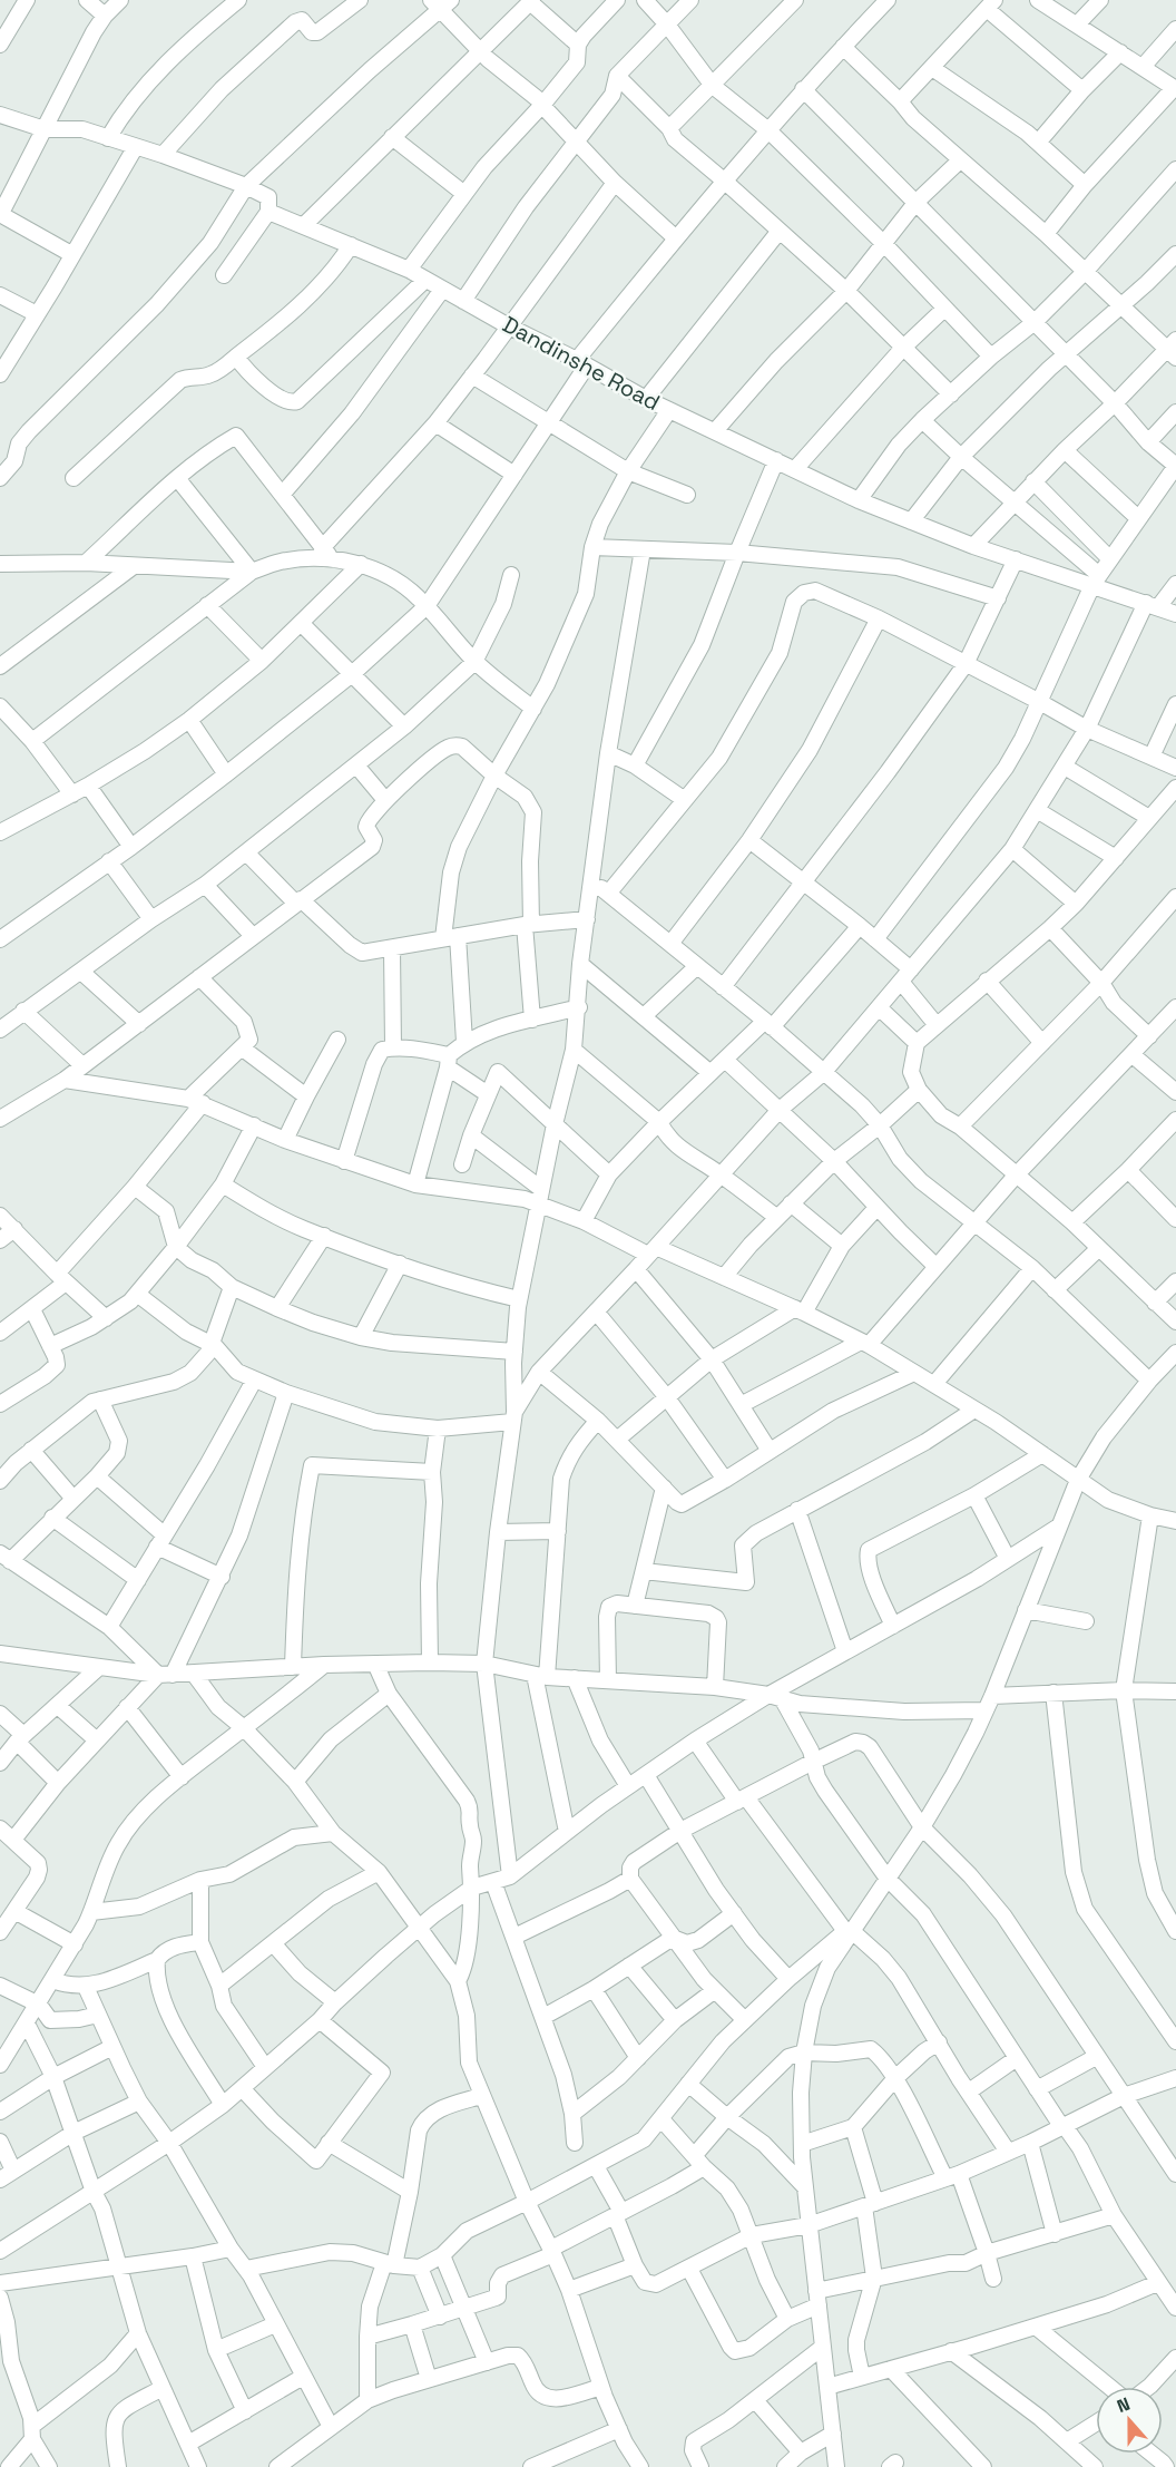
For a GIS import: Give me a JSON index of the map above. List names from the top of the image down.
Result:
{
  "streets": {
    "street": ["Dandinshe Road"]
  },
  "north": "top"
}
